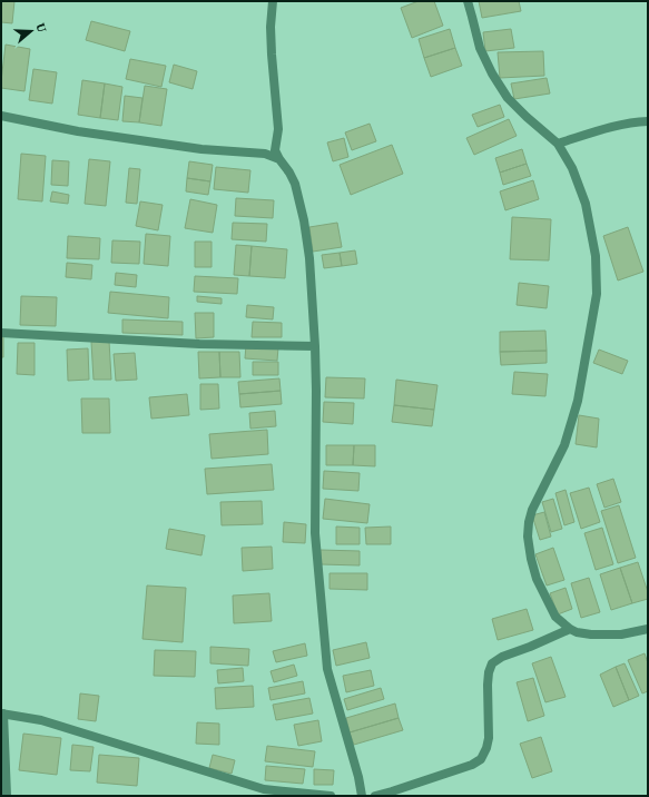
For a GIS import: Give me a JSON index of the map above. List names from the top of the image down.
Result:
{
  "north": "right"
}
